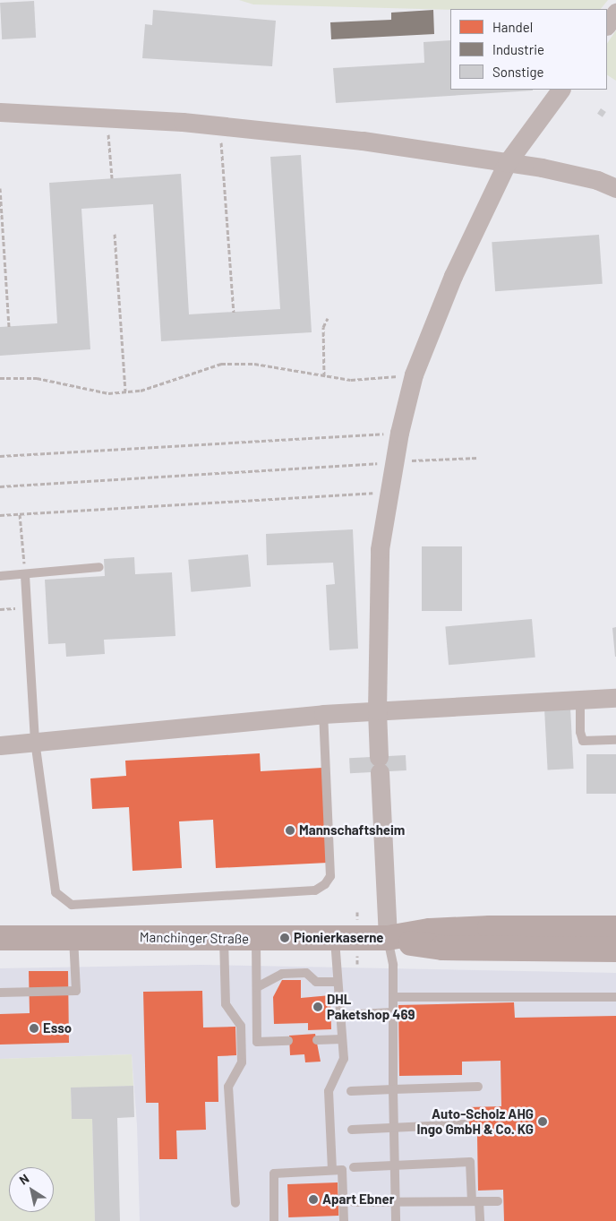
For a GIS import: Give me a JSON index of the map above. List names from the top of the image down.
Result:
{
  "streets": {
    "main road": ["Manchinger Straße"]
  },
  "places": [
    "Mannschaftsheim",
    "Pionierkaserne",
    "DHL Paketshop 469",
    "Esso",
    "Auto-Scholz AHG Ingo GmbH & Co. KG",
    "Apart Ebner"
  ],
  "legend": ["Handel", "Industrie", "Sonstige"],
  "north": "top left"
}
